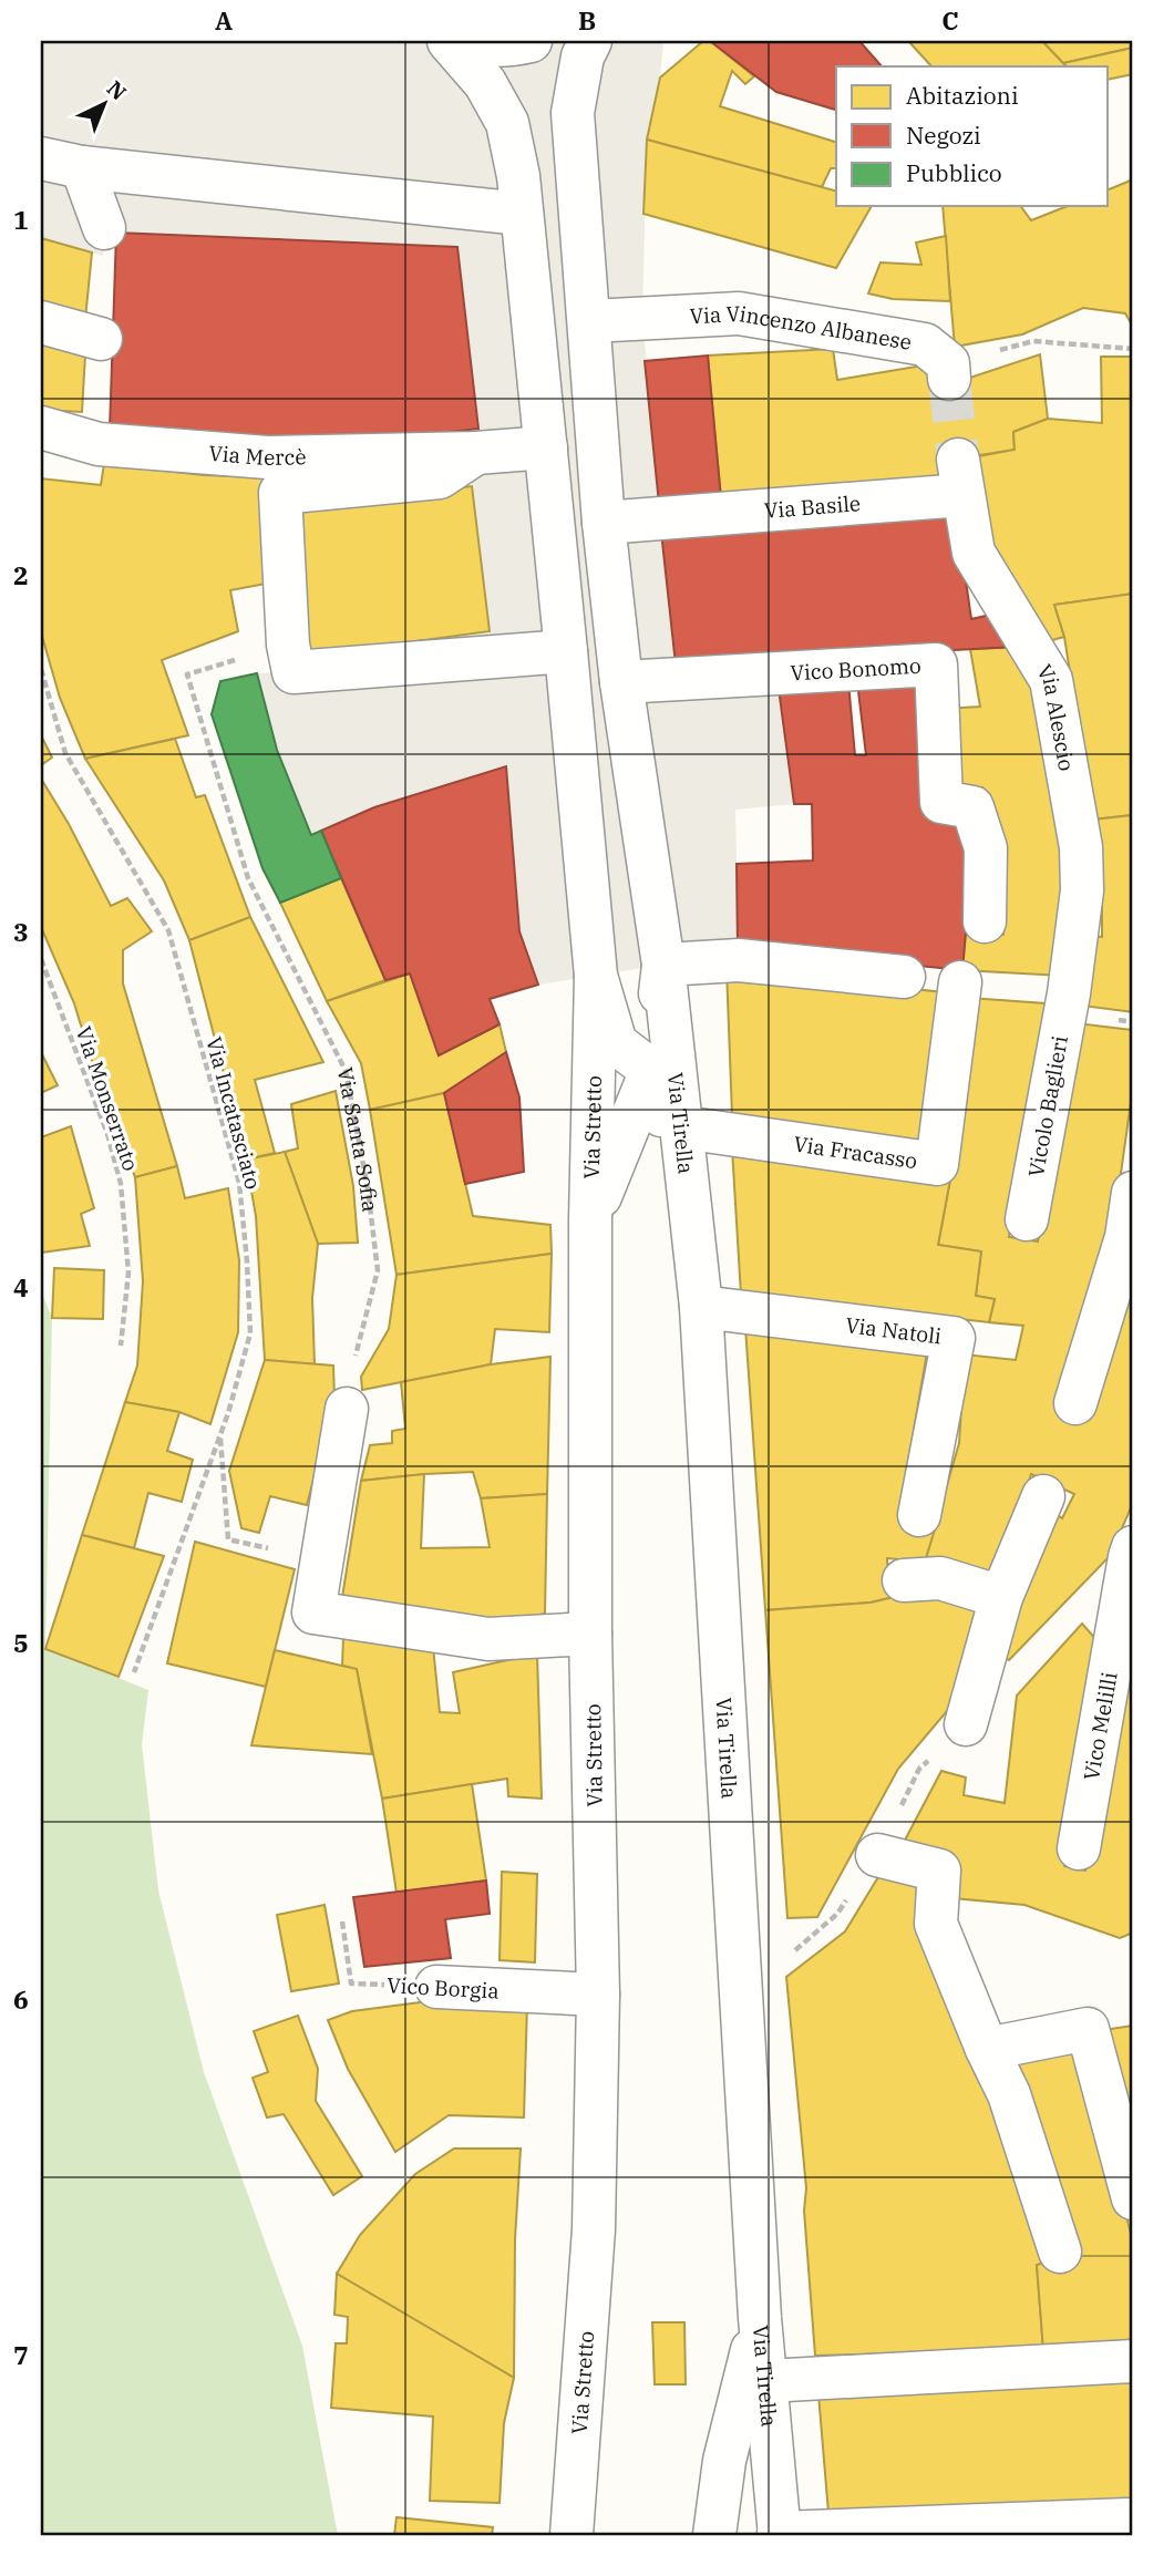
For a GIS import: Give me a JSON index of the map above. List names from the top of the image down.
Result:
{
  "streets": {
    "street": [
      "Via Vincenzo Albanese",
      "Via Mercè",
      "Via Basile",
      "Vico Bonomo",
      "Via Alescio",
      "Vicolo Baglieri",
      "Via Tirella",
      "Via Stretto",
      "Via Fracasso",
      "Via Natoli",
      "Vico Melilli",
      "Vico Borgia"
    ],
    "path": ["Via Monserrato", "Via Incatasciato", "Via Santa Sofia"]
  },
  "crossings": [
    ["Via Basile", "Via Alescio"],
    ["Via Alescio", "Vicolo Baglieri"],
    ["Via Tirella", "Via Fracasso"],
    ["Via Tirella", "Via Natoli"],
    ["Via Stretto", "Vico Borgia"]
  ],
  "legend": ["Abitazioni", "Negozi", "Pubblico"],
  "north": "top right",
  "grid": {
    "columns": ["A", "B", "C"],
    "rows": [
      "1",
      "2",
      "3",
      "4",
      "5",
      "6",
      "7"
    ]
  }
}
